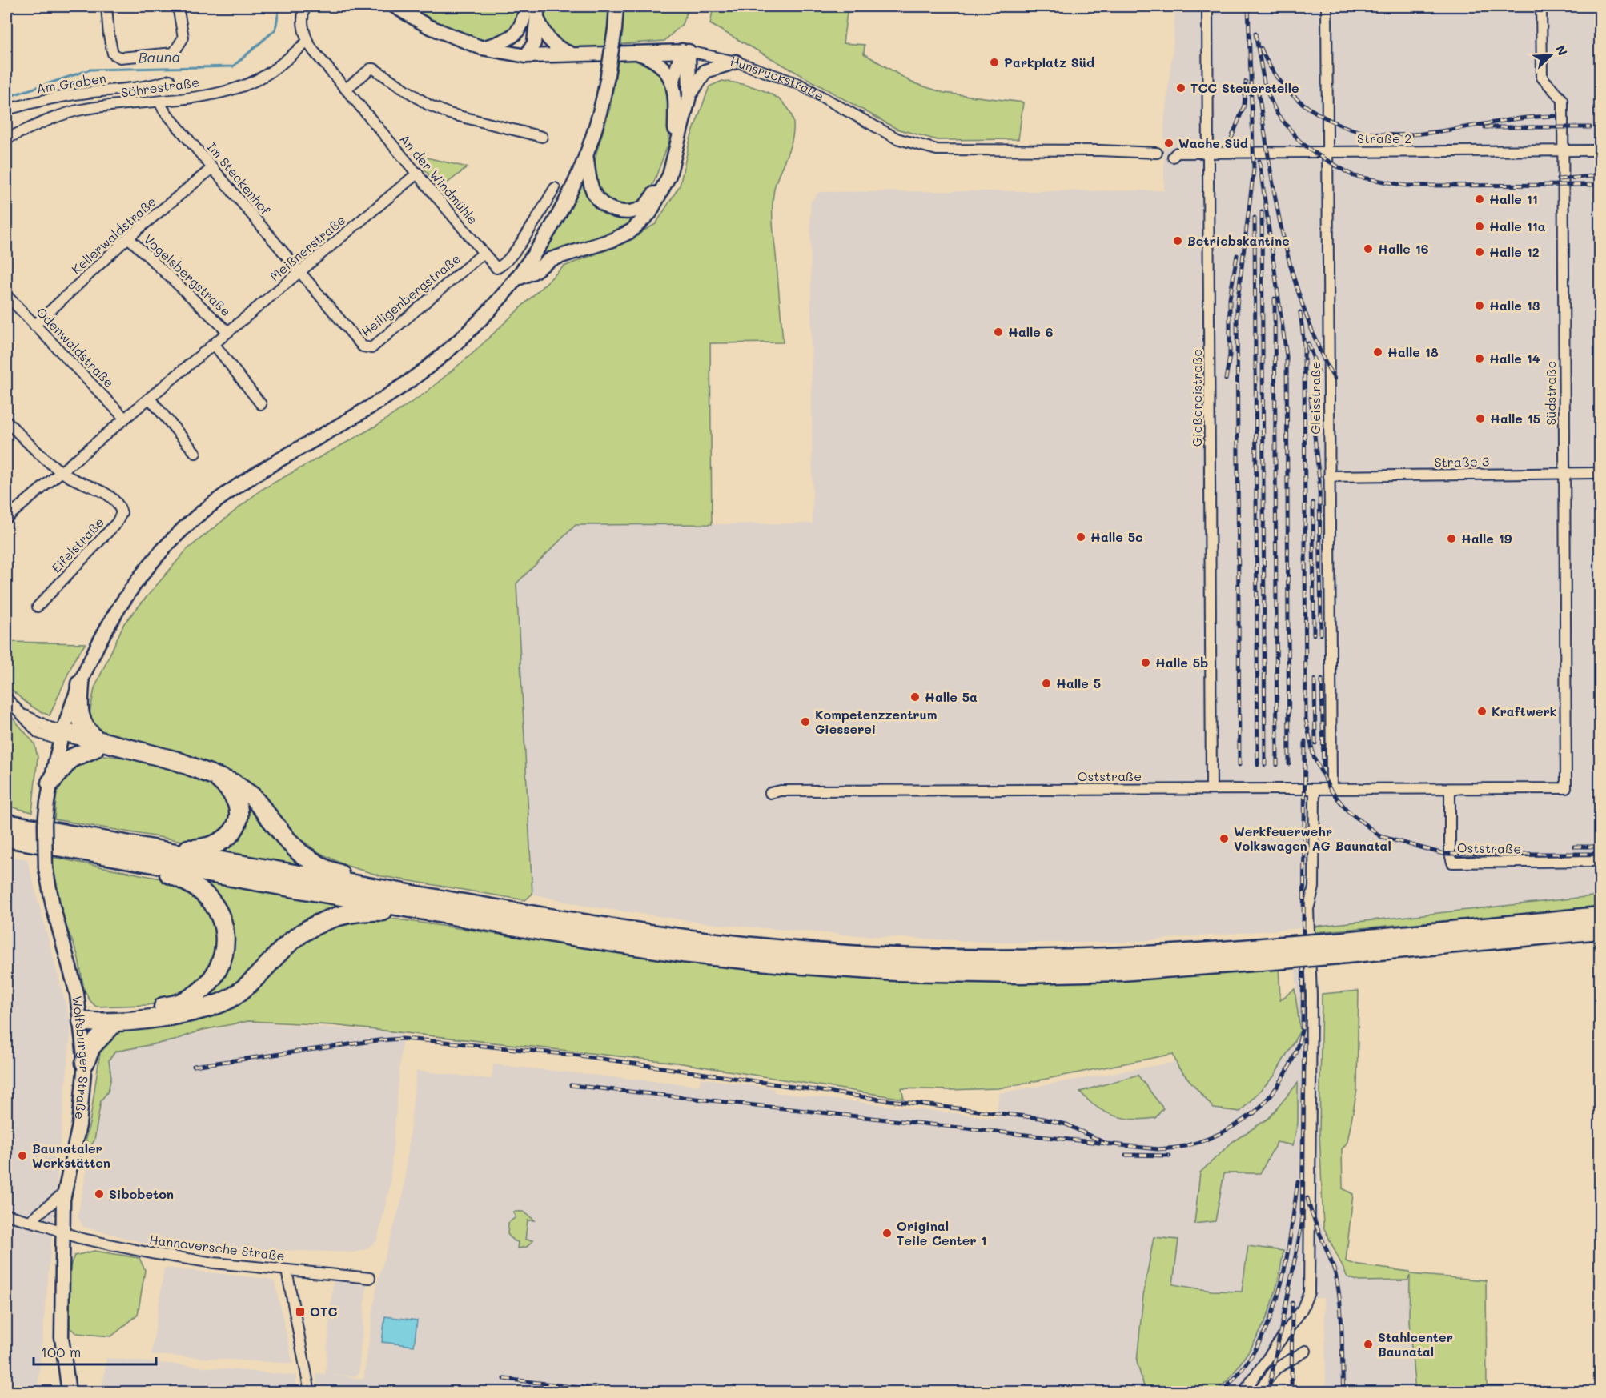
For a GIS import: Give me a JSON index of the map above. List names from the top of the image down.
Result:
{
  "streets": {
    "main road": ["Hunsrückstraße", "Wolfsburger Straße"],
    "street": [
      "Am Graben",
      "Söhrestraße",
      "Straße 2",
      "Im Steckenhof",
      "An der Windmühle",
      "Kellerwaldstraße",
      "Meißnerstraße",
      "Vogelsbergstraße",
      "Heiligenbergstraße",
      "Odenwaldstraße",
      "Südstraße",
      "Gießereistraße",
      "Gleisstraße",
      "Straße 3",
      "Eifelstraße",
      "Oststraße",
      "Hannoversche Straße"
    ]
  },
  "crossings": [
    ["Hunsrückstraße", "Straße 2"],
    ["Söhrestraße", "Im Steckenhof"],
    ["Söhrestraße", "An der Windmühle"],
    ["Straße 2", "Südstraße"],
    ["Straße 2", "Gießereistraße"],
    ["Straße 2", "Gleisstraße"],
    ["Im Steckenhof", "Kellerwaldstraße"],
    ["Im Steckenhof", "Meißnerstraße"],
    ["Im Steckenhof", "Heiligenbergstraße"],
    ["An der Windmühle", "Meißnerstraße"],
    ["An der Windmühle", "Heiligenbergstraße"],
    ["Kellerwaldstraße", "Vogelsbergstraße"],
    ["Kellerwaldstraße", "Odenwaldstraße"],
    ["Meißnerstraße", "Vogelsbergstraße"],
    ["Meißnerstraße", "Heiligenbergstraße"],
    ["Meißnerstraße", "Odenwaldstraße"],
    ["Meißnerstraße", "Eifelstraße"],
    ["Südstraße", "Straße 3"],
    ["Südstraße", "Oststraße"],
    ["Gießereistraße", "Oststraße"],
    ["Gleisstraße", "Straße 3"],
    ["Gleisstraße", "Oststraße"],
    ["Wolfsburger Straße", "Hannoversche Straße"]
  ],
  "water": ["Bauna"],
  "places": {
    "other": [
      "Parkplatz Süd",
      "TCC Steuerstelle",
      "Wache Süd",
      "Halle 11",
      "Halle 11a",
      "Betriebskantine",
      "Halle 16",
      "Halle 12",
      "Halle 13",
      "Halle 6",
      "Halle 18",
      "Halle 14",
      "Halle 15",
      "Halle 5c",
      "Halle 19",
      "Halle 5b",
      "Halle 5",
      "Halle 5a",
      "Kraftwerk",
      "Kompetenzzentrum Giesserei",
      "Werkfeuerwehr Volkswagen AG Baunatal",
      "Baunataler Werkstätten",
      "Sibobeton",
      "Original Teile Center 1",
      "Stahlcenter Baunatal"
    ],
    "transit": ["OTC"]
  },
  "scale_bar": "100 m",
  "north": "top right"
}
